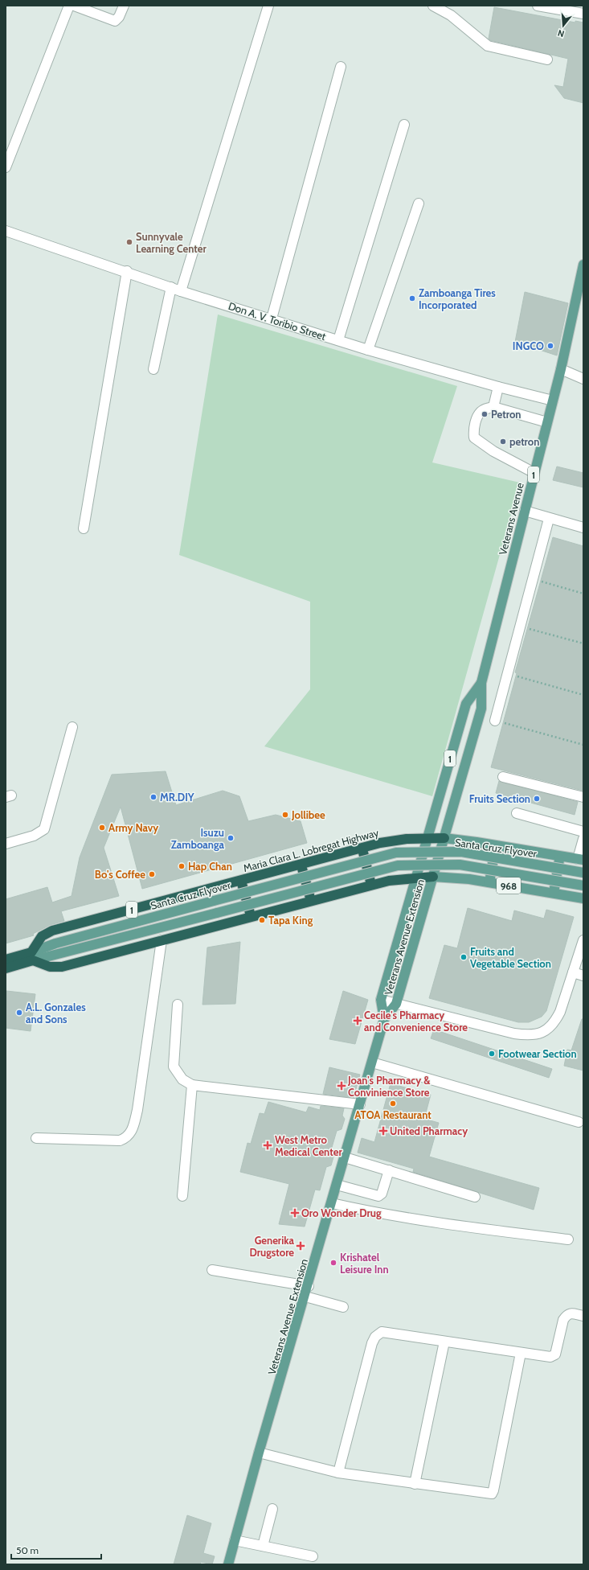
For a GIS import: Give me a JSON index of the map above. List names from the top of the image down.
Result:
{
  "streets": {
    "highway": ["1", "Maria Clara L. Lobregat Highway"],
    "main road": [
      "Veterans Avenue",
      "Santa Cruz Flyover",
      "968",
      "Veterans Avenue Extension"
    ],
    "street": ["Don A. V. Toribio Street"]
  },
  "crossings": [
    ["Don A. V. Toribio Street", "Veterans Avenue"],
    ["1", "Veterans Avenue"],
    ["1", "Maria Clara L. Lobregat Highway"],
    ["1", "968"],
    ["1", "Veterans Avenue Extension"],
    ["Veterans Avenue", "Maria Clara L. Lobregat Highway"],
    ["Santa Cruz Flyover", "Maria Clara L. Lobregat Highway"],
    ["968", "Veterans Avenue Extension"]
  ],
  "places": {
    "other": [
      "Sunnyvale Learning Center",
      "Zamboanga Tires Incorporated",
      "INGCO",
      "Petron",
      "petron",
      "MR.DIY",
      "Fruits Section",
      "Jollibee",
      "Army Navy",
      "Isuzu Zamboanga",
      "Hap Chan",
      "Bo's Coffee",
      "Tapa King",
      "Fruits and Vegetable Section",
      "A.L. Gonzales and Sons",
      "Footwear Section",
      "ATOA Restaurant",
      "Krishatel Leisure Inn"
    ],
    "health": [
      "Cecile's Pharmacy and Convenience Store",
      "Joan's Pharmacy & Convinience Store",
      "United Pharmacy",
      "West Metro Medical Center",
      "Oro Wonder Drug",
      "Generika Drugstore"
    ]
  },
  "scale_bar": "50 m",
  "north": "bottom"
}
